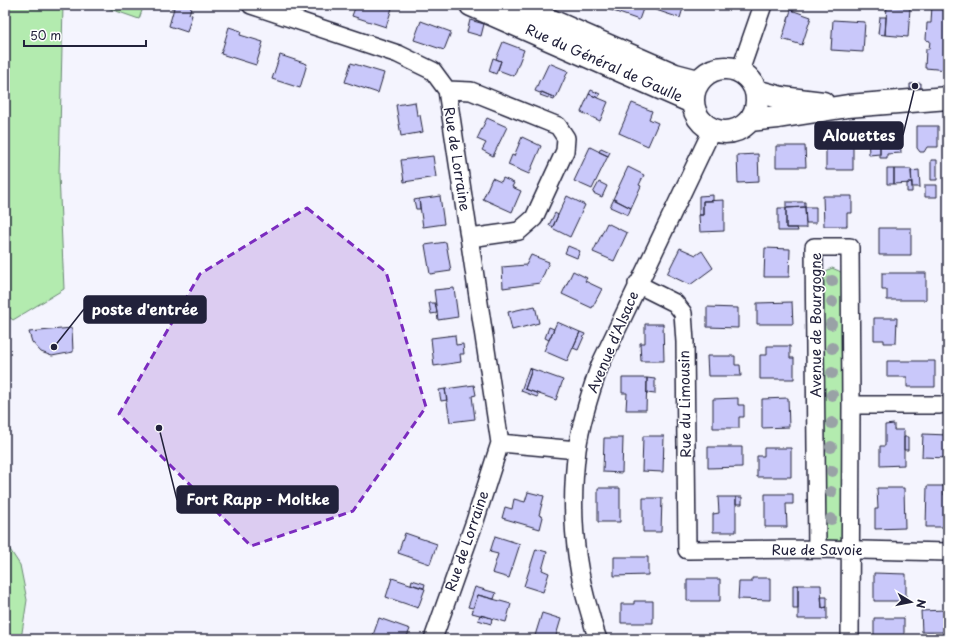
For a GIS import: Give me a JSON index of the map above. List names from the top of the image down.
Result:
{
  "streets": {
    "main road": ["Rue du Général de Gaulle"],
    "street": [
      "Rue de Lorraine",
      "Avenue de Bourgogne",
      "Avenue d'Alsace",
      "Rue du Limousin",
      "Rue de Savoie"
    ]
  },
  "crossings": [
    ["Rue du Général de Gaulle", "Avenue d'Alsace"],
    ["Avenue de Bourgogne", "Rue de Savoie"],
    ["Avenue d'Alsace", "Rue du Limousin"],
    ["Rue du Limousin", "Rue de Savoie"]
  ],
  "places": ["Alouettes", "poste d'entrée", "Fort Rapp - Moltke"],
  "scale_bar": "50 m",
  "north": "right"
}
